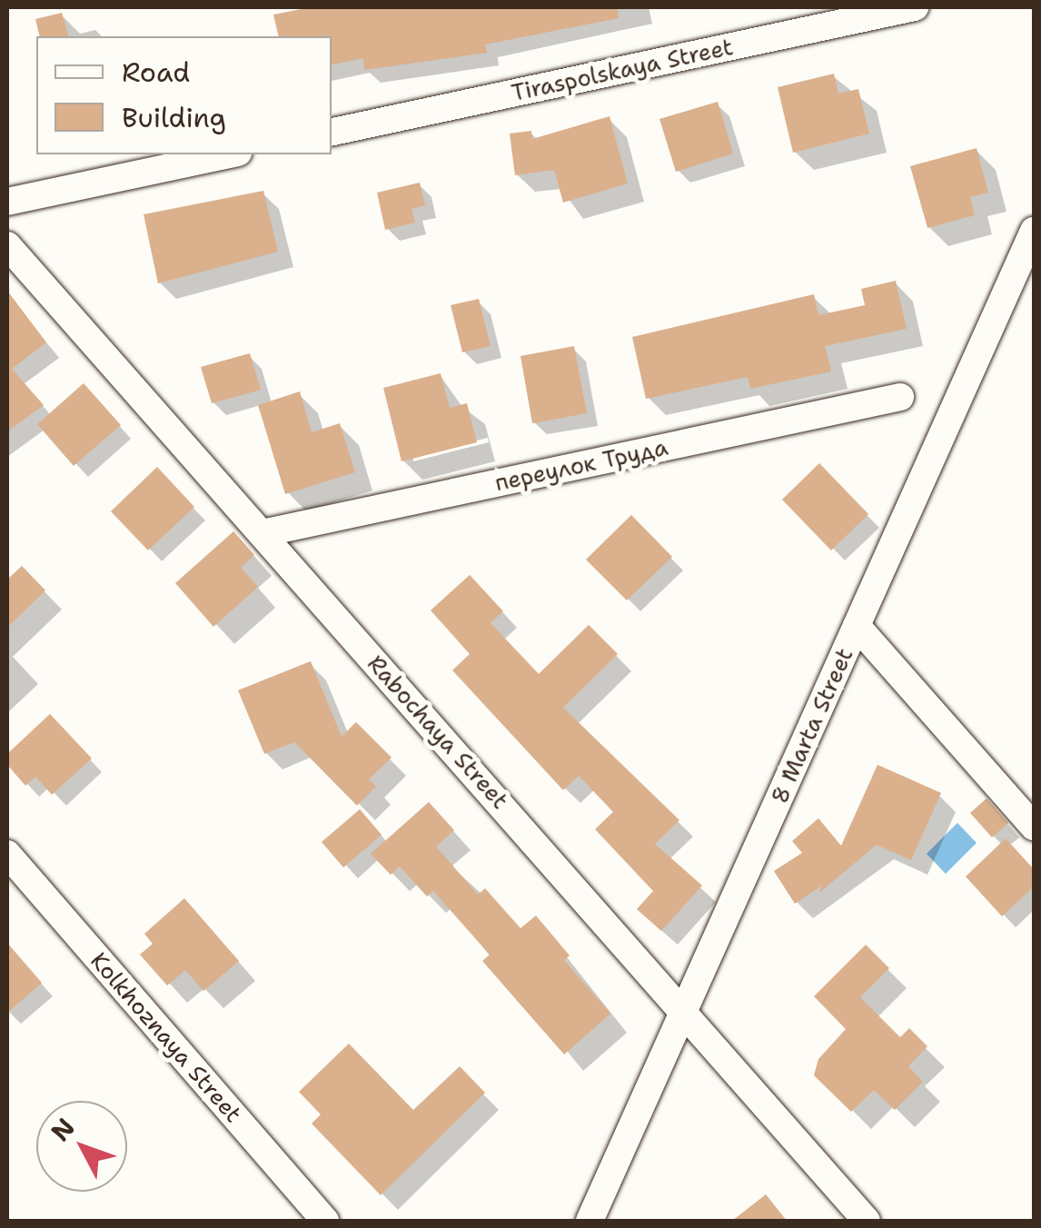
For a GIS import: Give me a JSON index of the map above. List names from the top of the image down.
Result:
{
  "streets": {
    "street": [
      "Tiraspolskaya Street",
      "переулок Труда",
      "8 Marta Street",
      "Rabochaya Street",
      "Kolkhoznaya Street"
    ]
  },
  "crossings": [
    ["переулок Труда", "Rabochaya Street"],
    ["8 Marta Street", "Rabochaya Street"]
  ],
  "legend": ["Road", "Building"],
  "north": "top left"
}
